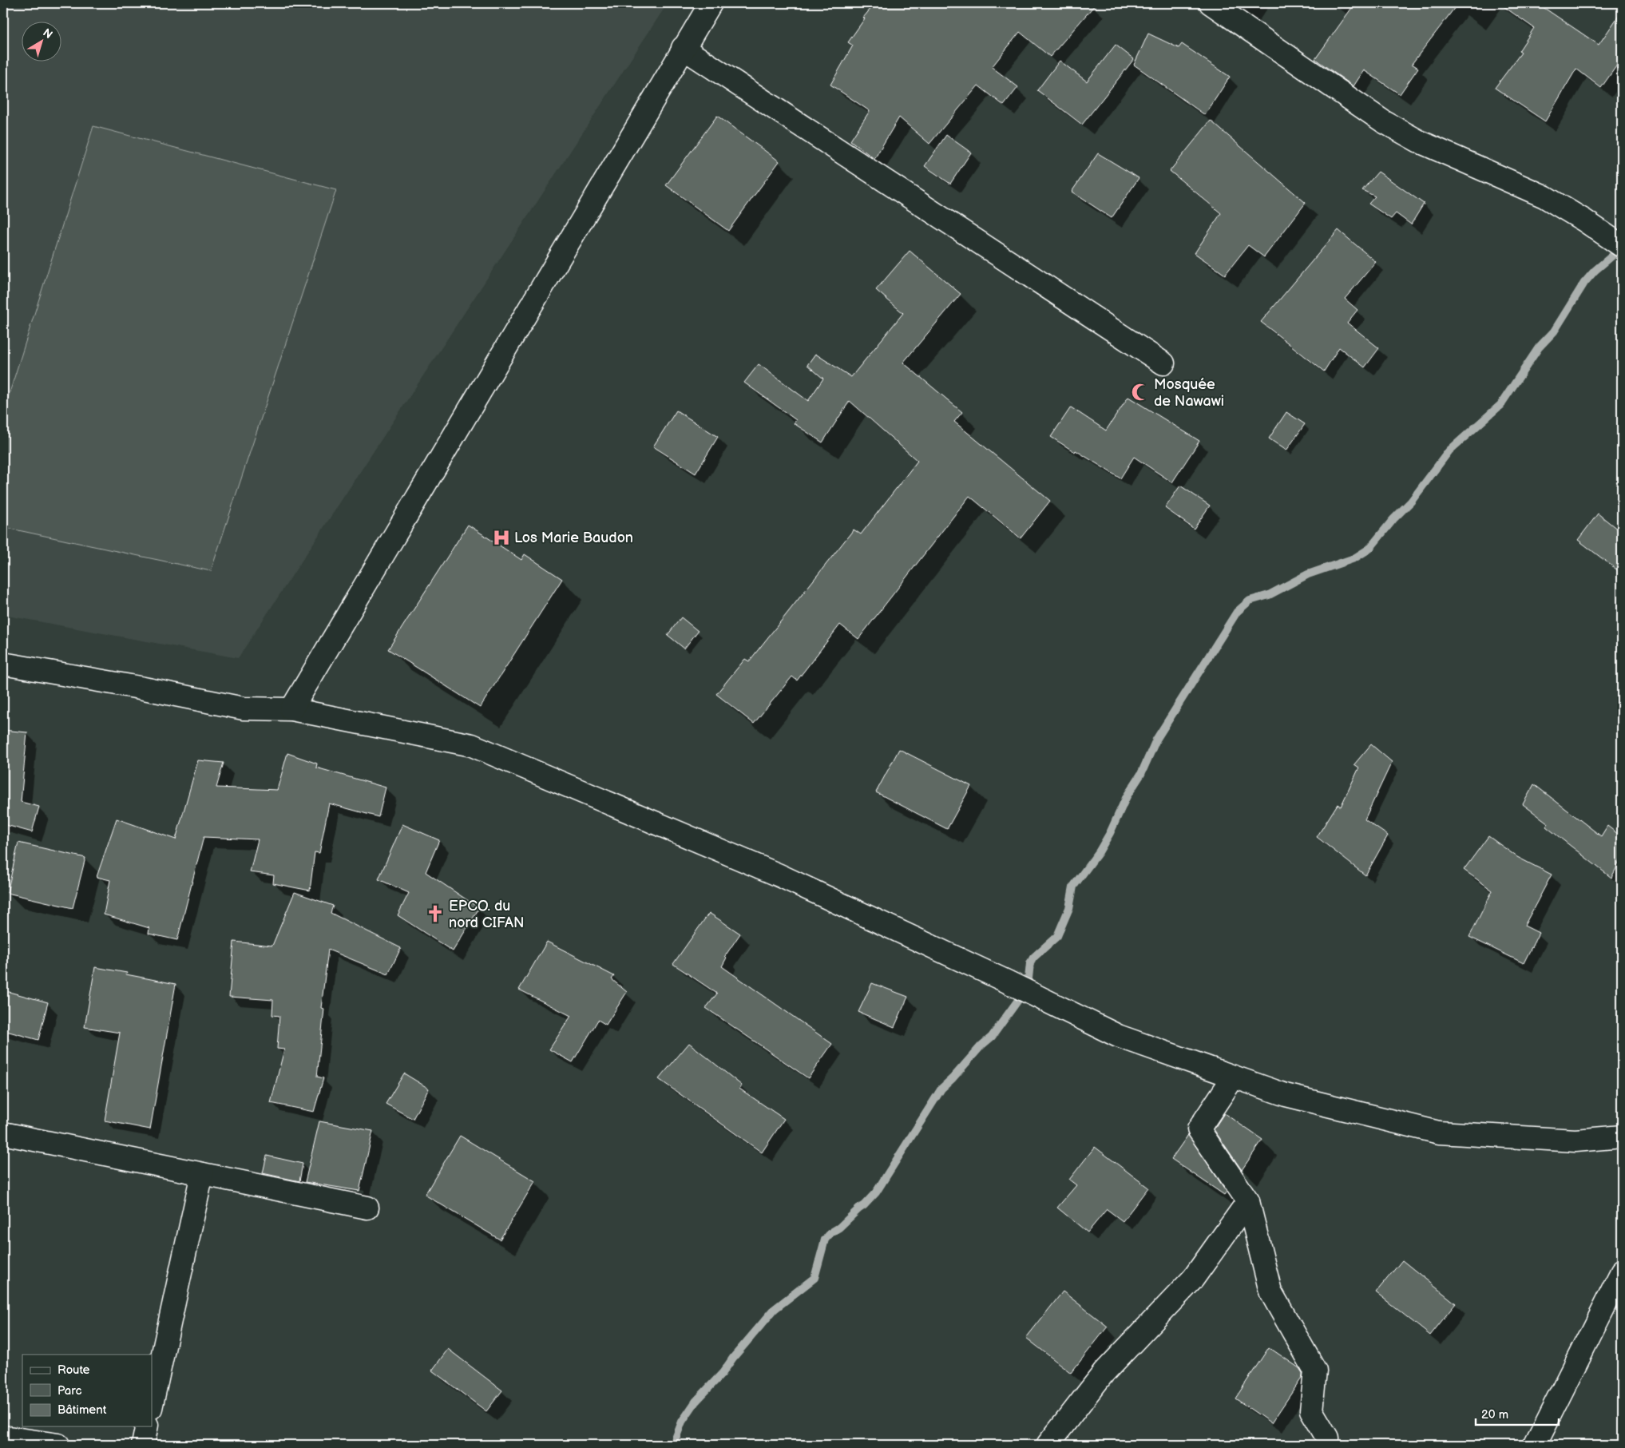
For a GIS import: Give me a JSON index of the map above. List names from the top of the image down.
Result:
{
  "places": {
    "mosque": ["Mosquée de Nawawi"],
    "hospital": ["Los Marie Baudon"],
    "church": ["EPCO. du nord CIFAN"]
  },
  "legend": ["Route", "Parc", "Bâtiment"],
  "scale_bar": "20 m",
  "north": "top right"
}
